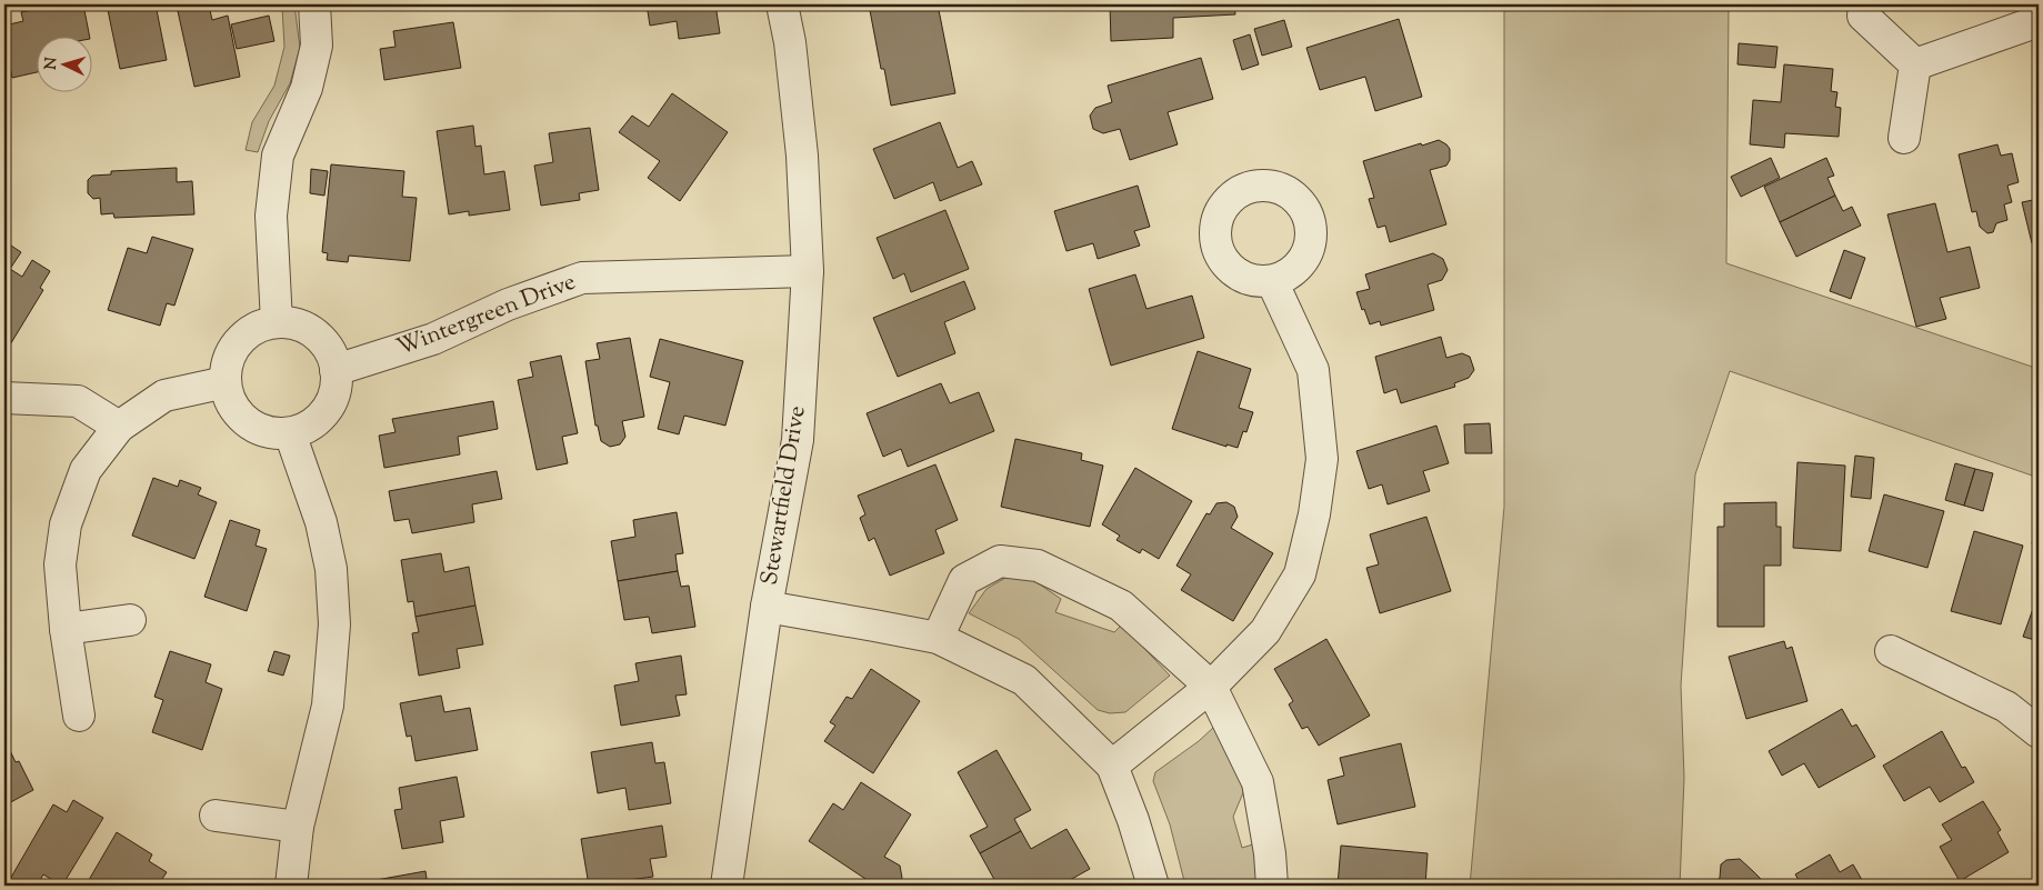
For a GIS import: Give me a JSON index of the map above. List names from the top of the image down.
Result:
{
  "streets": {
    "street": ["Wintergreen Drive", "Stewartfield Drive"]
  },
  "crossings": [
    ["Wintergreen Drive", "Stewartfield Drive"]
  ],
  "north": "left"
}
